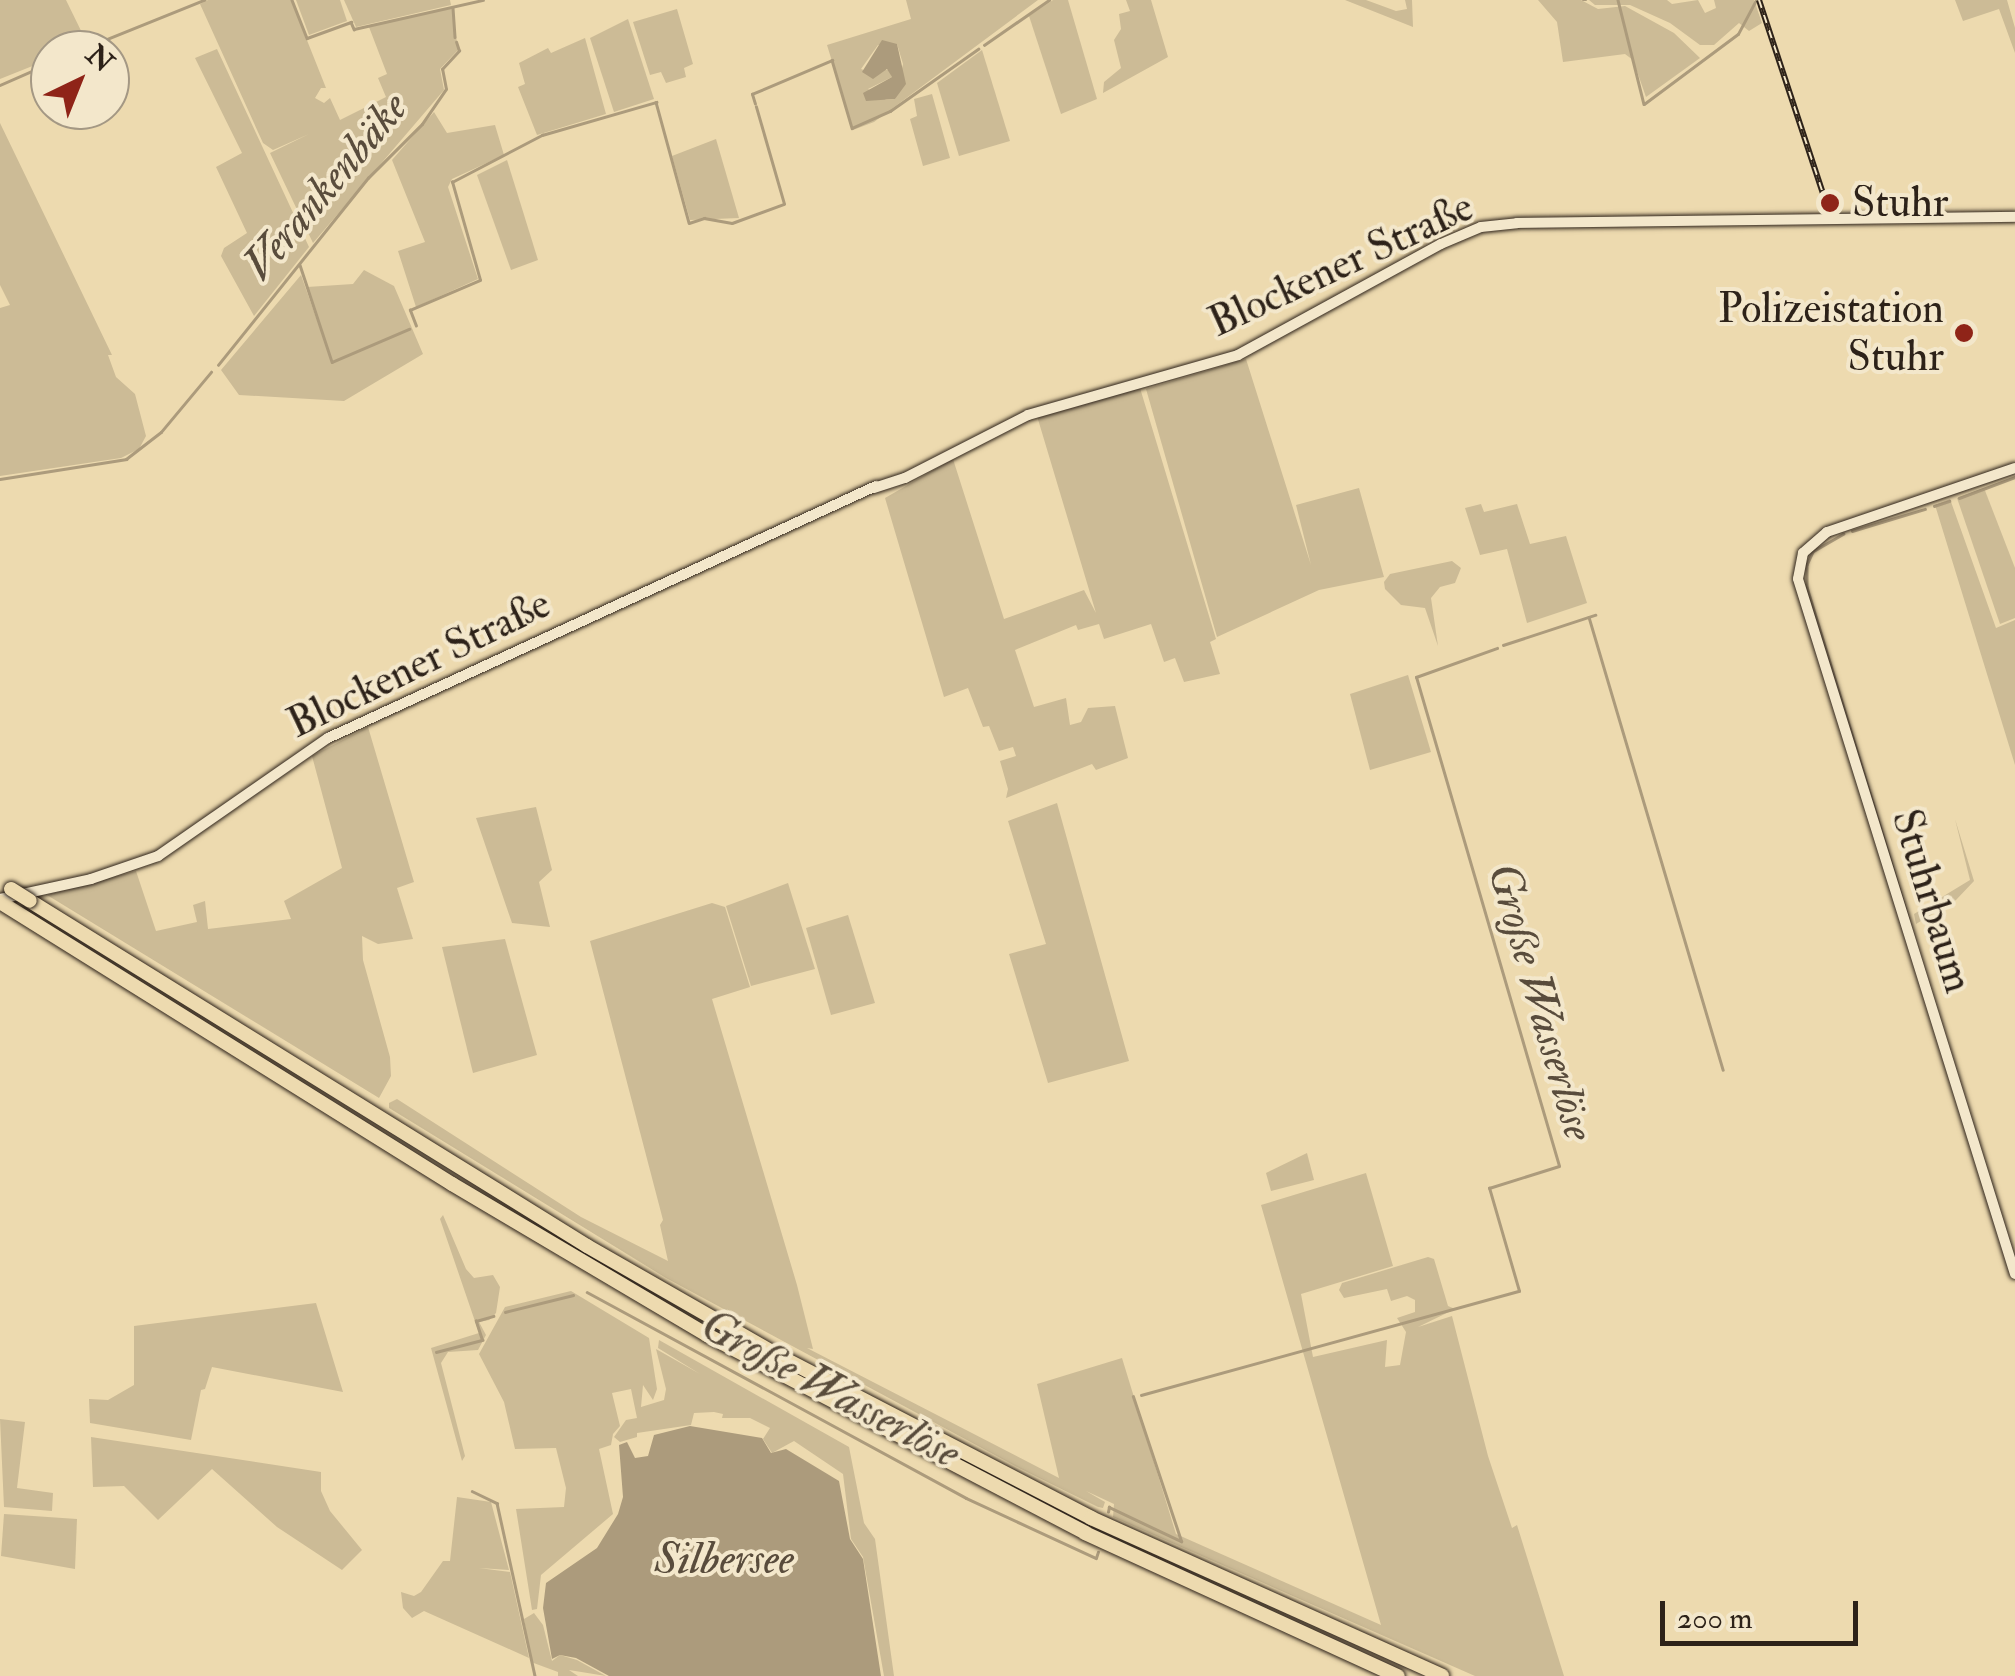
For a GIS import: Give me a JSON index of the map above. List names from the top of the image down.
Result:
{
  "streets": {
    "street": ["Blockener Straße", "Stuhrbaum"]
  },
  "water": ["Verankenbäke", "Große Wasserlöse", "Silbersee"],
  "places": ["Stuhr", "Polizeistation Stuhr"],
  "scale_bar": "200 m",
  "north": "top right"
}
